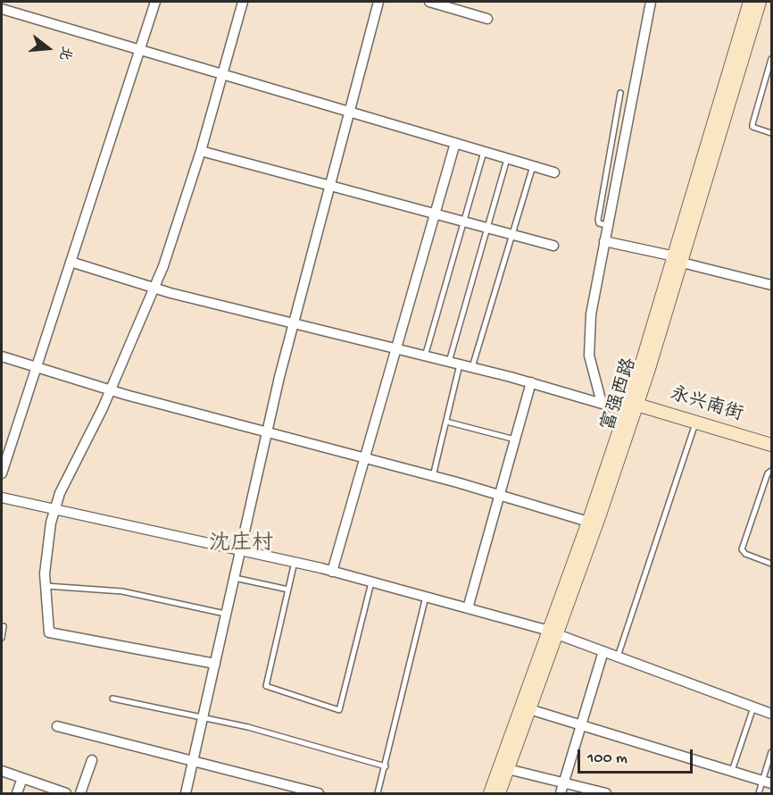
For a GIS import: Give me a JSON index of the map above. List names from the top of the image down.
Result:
{
  "streets": {
    "main road": ["富强西路", "永兴南街"]
  },
  "crossings": [
    ["富强西路", "永兴南街"]
  ],
  "districts": ["沈庄村"],
  "scale_bar": "100 m",
  "north": "right"
}
